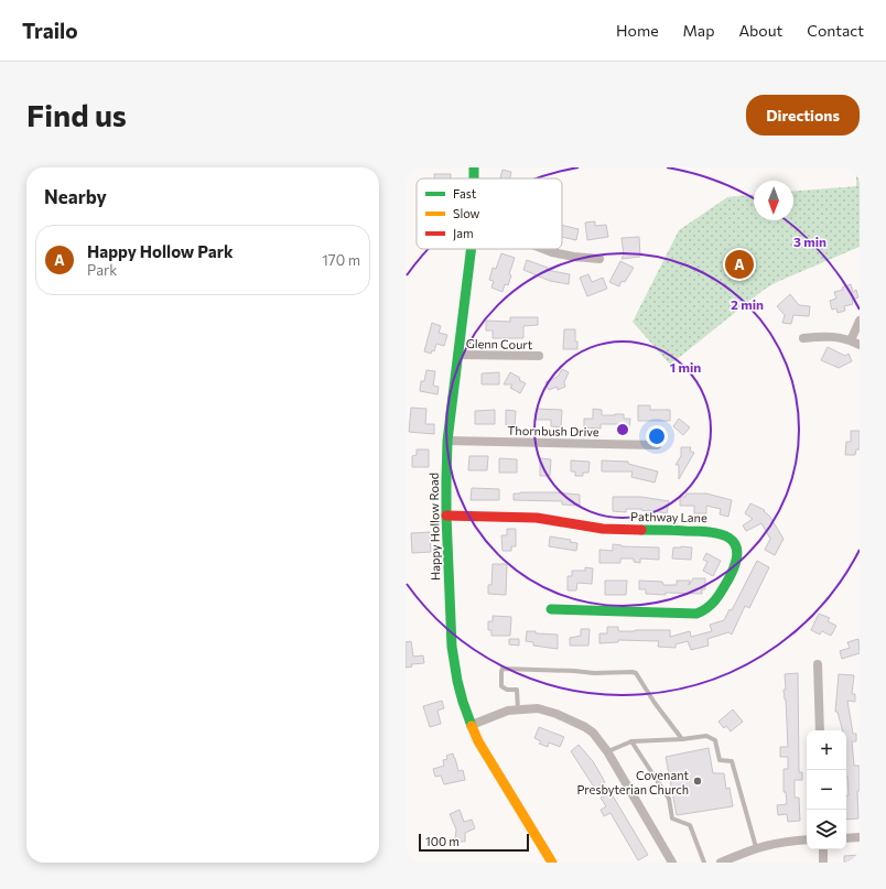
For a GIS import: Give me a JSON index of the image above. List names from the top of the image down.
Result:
{
  "streets": {
    "main road": ["Pathway Lane", "Happy Hollow Road"],
    "street": ["Glenn Court", "Thornbush Drive"]
  },
  "crossings": [
    ["Glenn Court", "Happy Hollow Road"],
    ["Thornbush Drive", "Happy Hollow Road"],
    ["Pathway Lane", "Happy Hollow Road"]
  ],
  "places": ["Covenant Presbyterian Church"],
  "legend": ["Fast", "Slow", "Jam"],
  "scale_bar": "100 m",
  "north": "bottom",
  "page": {
    "header": "Trailo",
    "nav": [
      "Home",
      "Map",
      "About",
      "Contact"
    ],
    "buttons": "Directions",
    "title": "Find us",
    "heading": "Nearby",
    "list": [
      {
        "mark": "A",
        "name": "Happy Hollow Park",
        "note": "Park",
        "value": "170 m"
      }
    ],
    "pins": "A",
    "map_buttons": ["+", "−"],
    "scale": "100 m"
  },
  "rings": ["3 min", "2 min", "1 min"]
}
